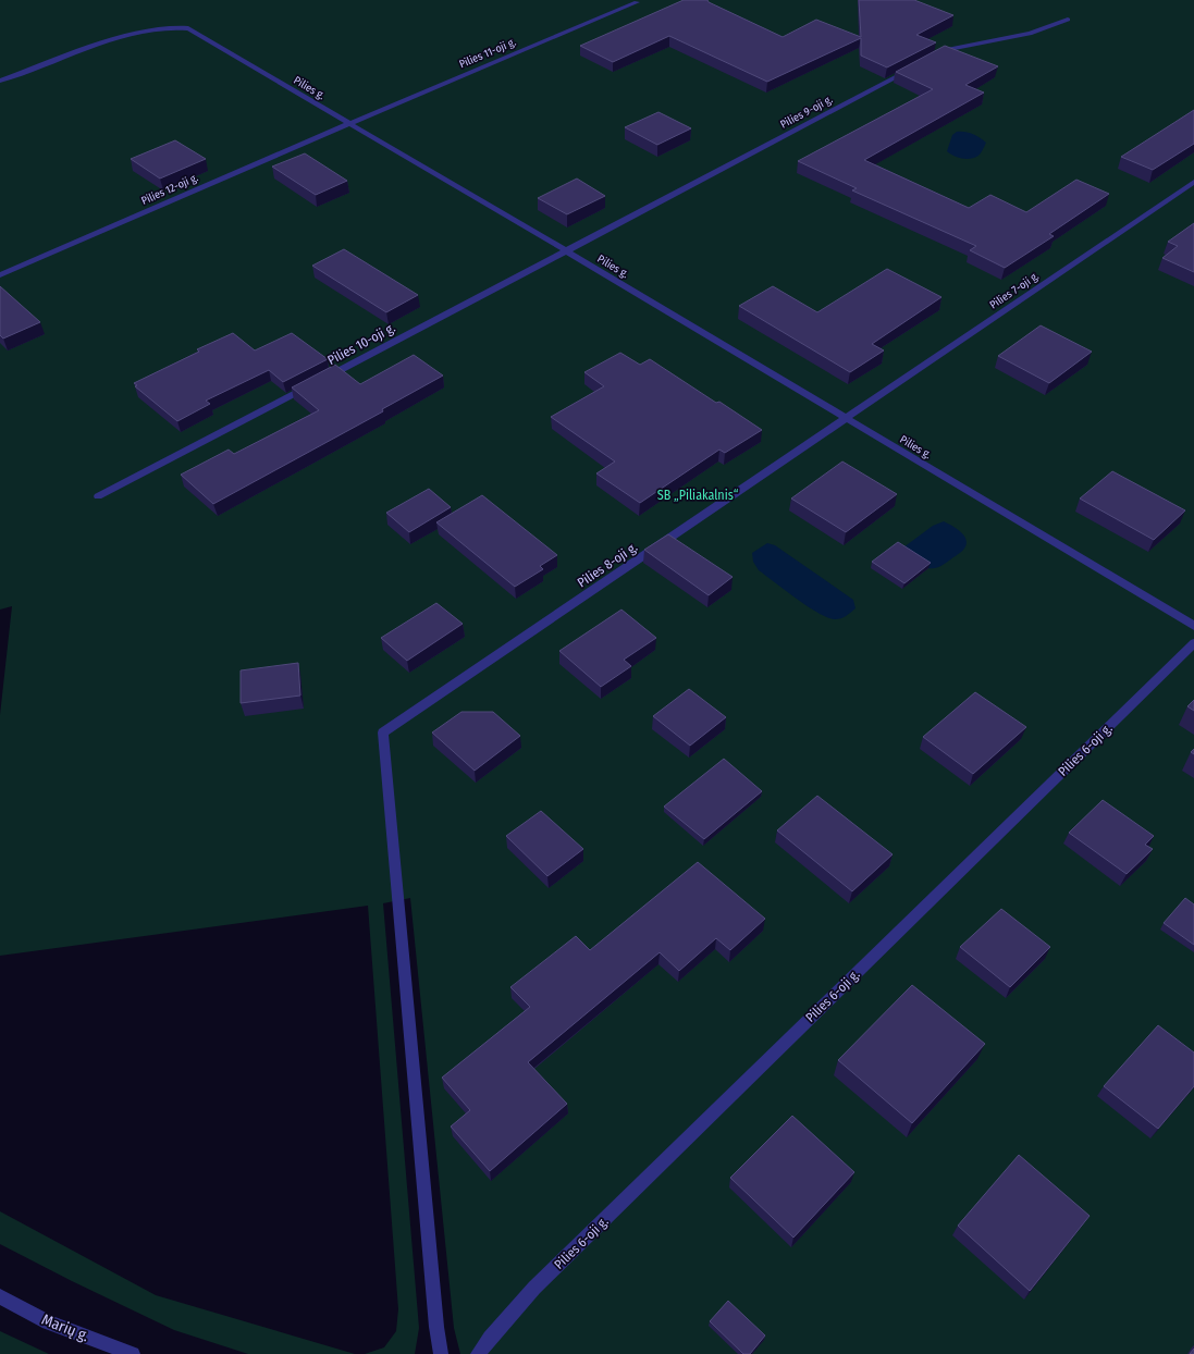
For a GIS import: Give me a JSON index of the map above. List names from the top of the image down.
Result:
{
  "streets": {
    "street": [
      "Pilies 11-oji g.",
      "Pilies g.",
      "Pilies 9-oji g.",
      "Pilies 12-oji g.",
      "Pilies 7-oji g.",
      "Pilies 10-oji g.",
      "Pilies 8-oji g.",
      "Pilies 6-oji g.",
      "Marių g."
    ]
  },
  "crossings": [
    ["Pilies 11-oji g.", "Pilies g."],
    ["Pilies 11-oji g.", "Pilies 12-oji g."],
    ["Pilies g.", "Pilies 9-oji g."],
    ["Pilies g.", "Pilies 12-oji g."],
    ["Pilies g.", "Pilies 7-oji g."],
    ["Pilies g.", "Pilies 10-oji g."],
    ["Pilies g.", "Pilies 8-oji g."],
    ["Pilies 9-oji g.", "Pilies 10-oji g."],
    ["Pilies 7-oji g.", "Pilies 8-oji g."]
  ],
  "parks": ["SB „Piliakalnis“"]
}
